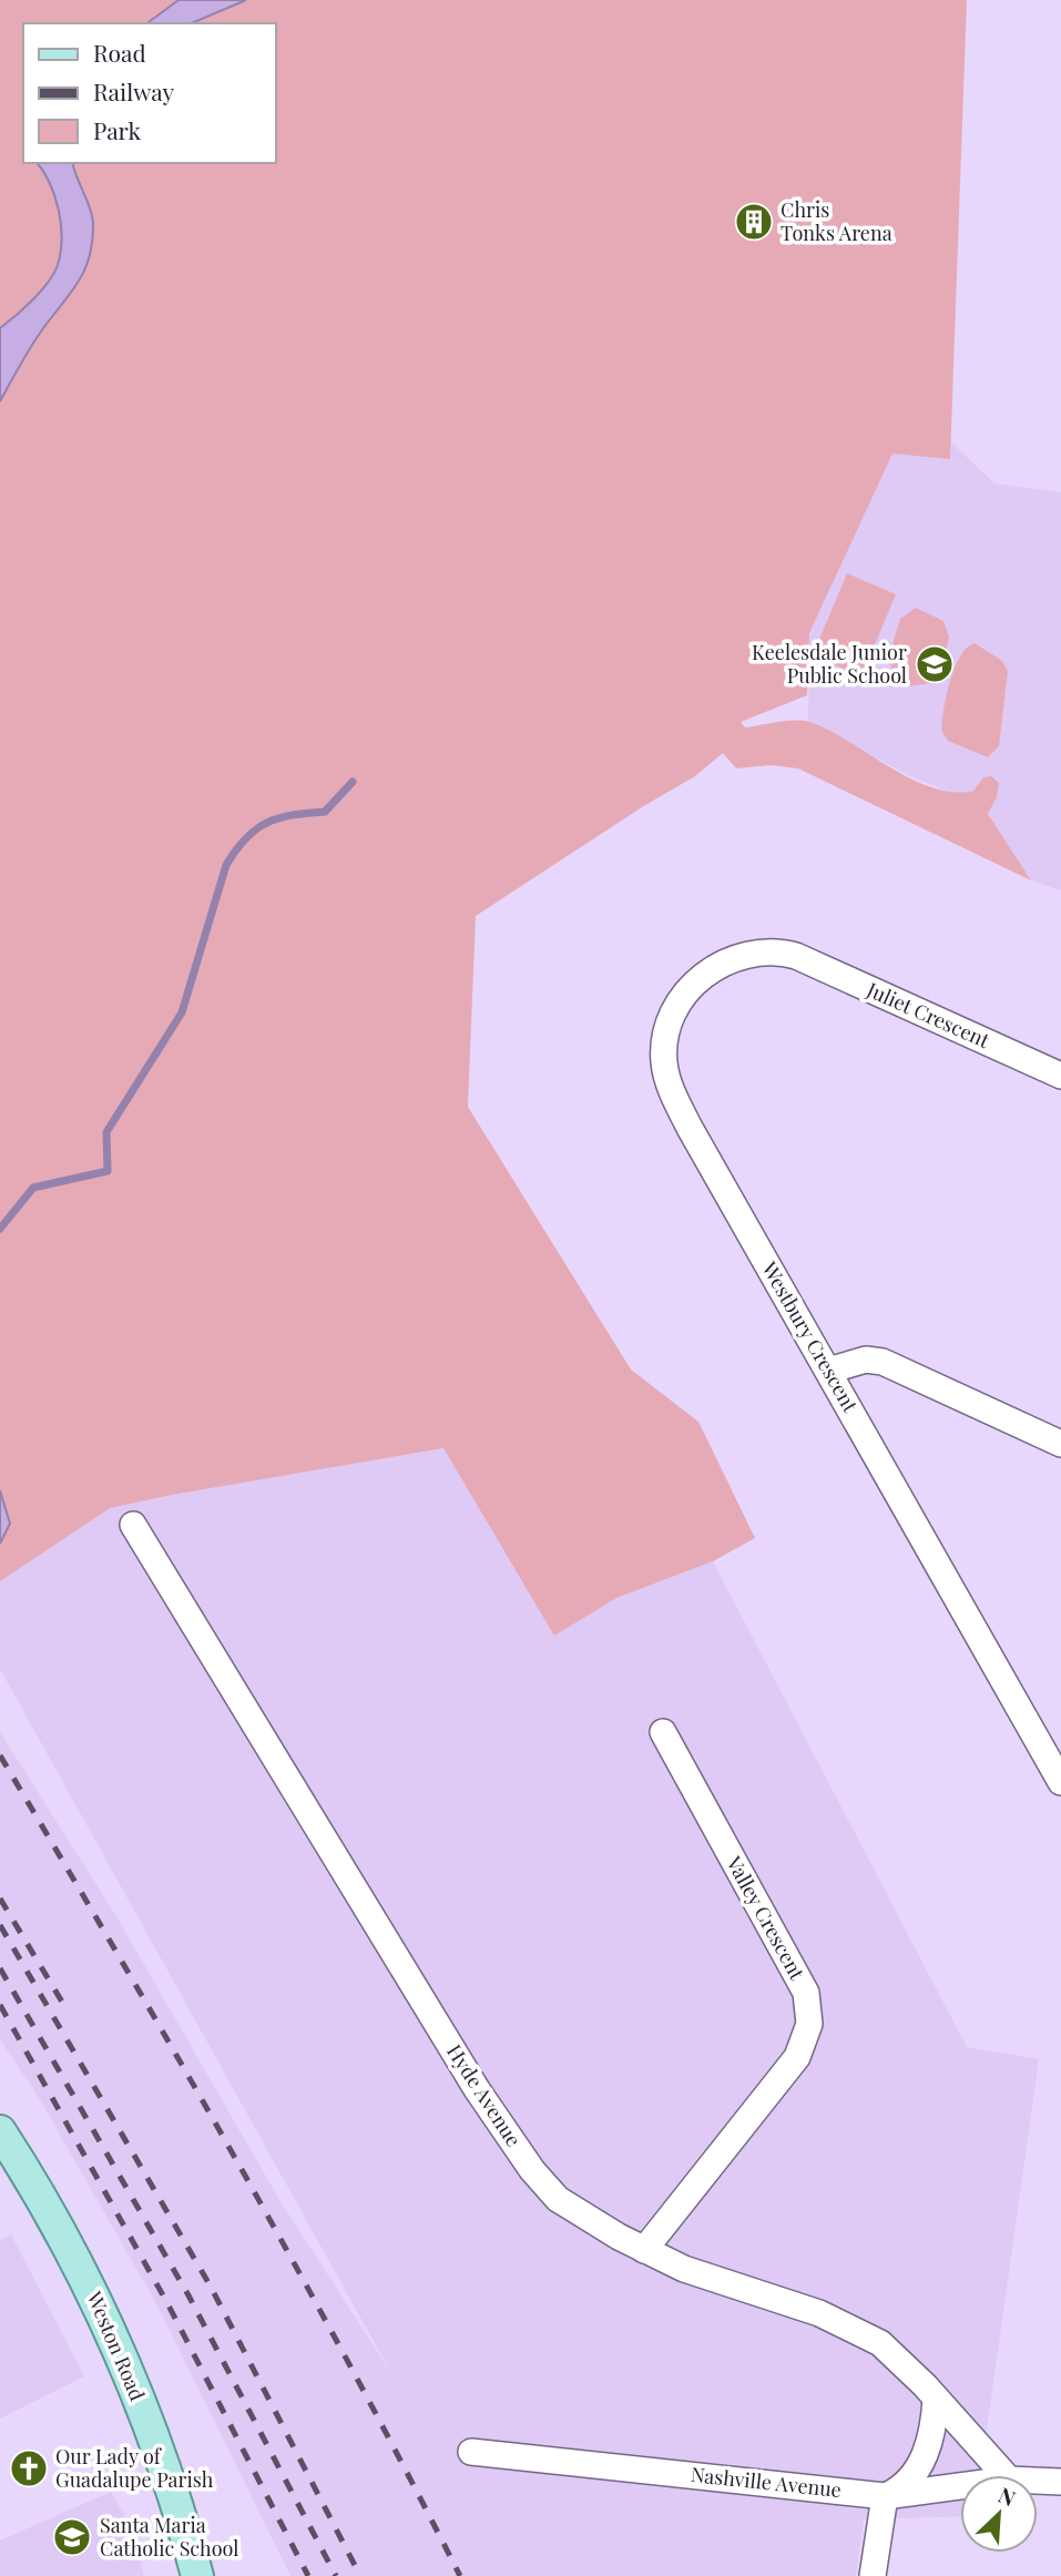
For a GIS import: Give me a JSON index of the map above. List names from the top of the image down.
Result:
{
  "streets": {
    "main road": ["Weston Road"],
    "street": [
      "Juliet Crescent",
      "Westbury Crescent",
      "Valley Crescent",
      "Hyde Avenue",
      "Nashville Avenue"
    ]
  },
  "crossings": [
    ["Juliet Crescent", "Westbury Crescent"],
    ["Valley Crescent", "Hyde Avenue"]
  ],
  "places": {
    "building": ["Chris Tonks Arena"],
    "school or university": ["Keelesdale Junior Public School", "Santa Maria Catholic School"],
    "church": ["Our Lady of Guadalupe Parish"]
  },
  "legend": ["Road", "Railway", "Park"],
  "north": "top right"
}
